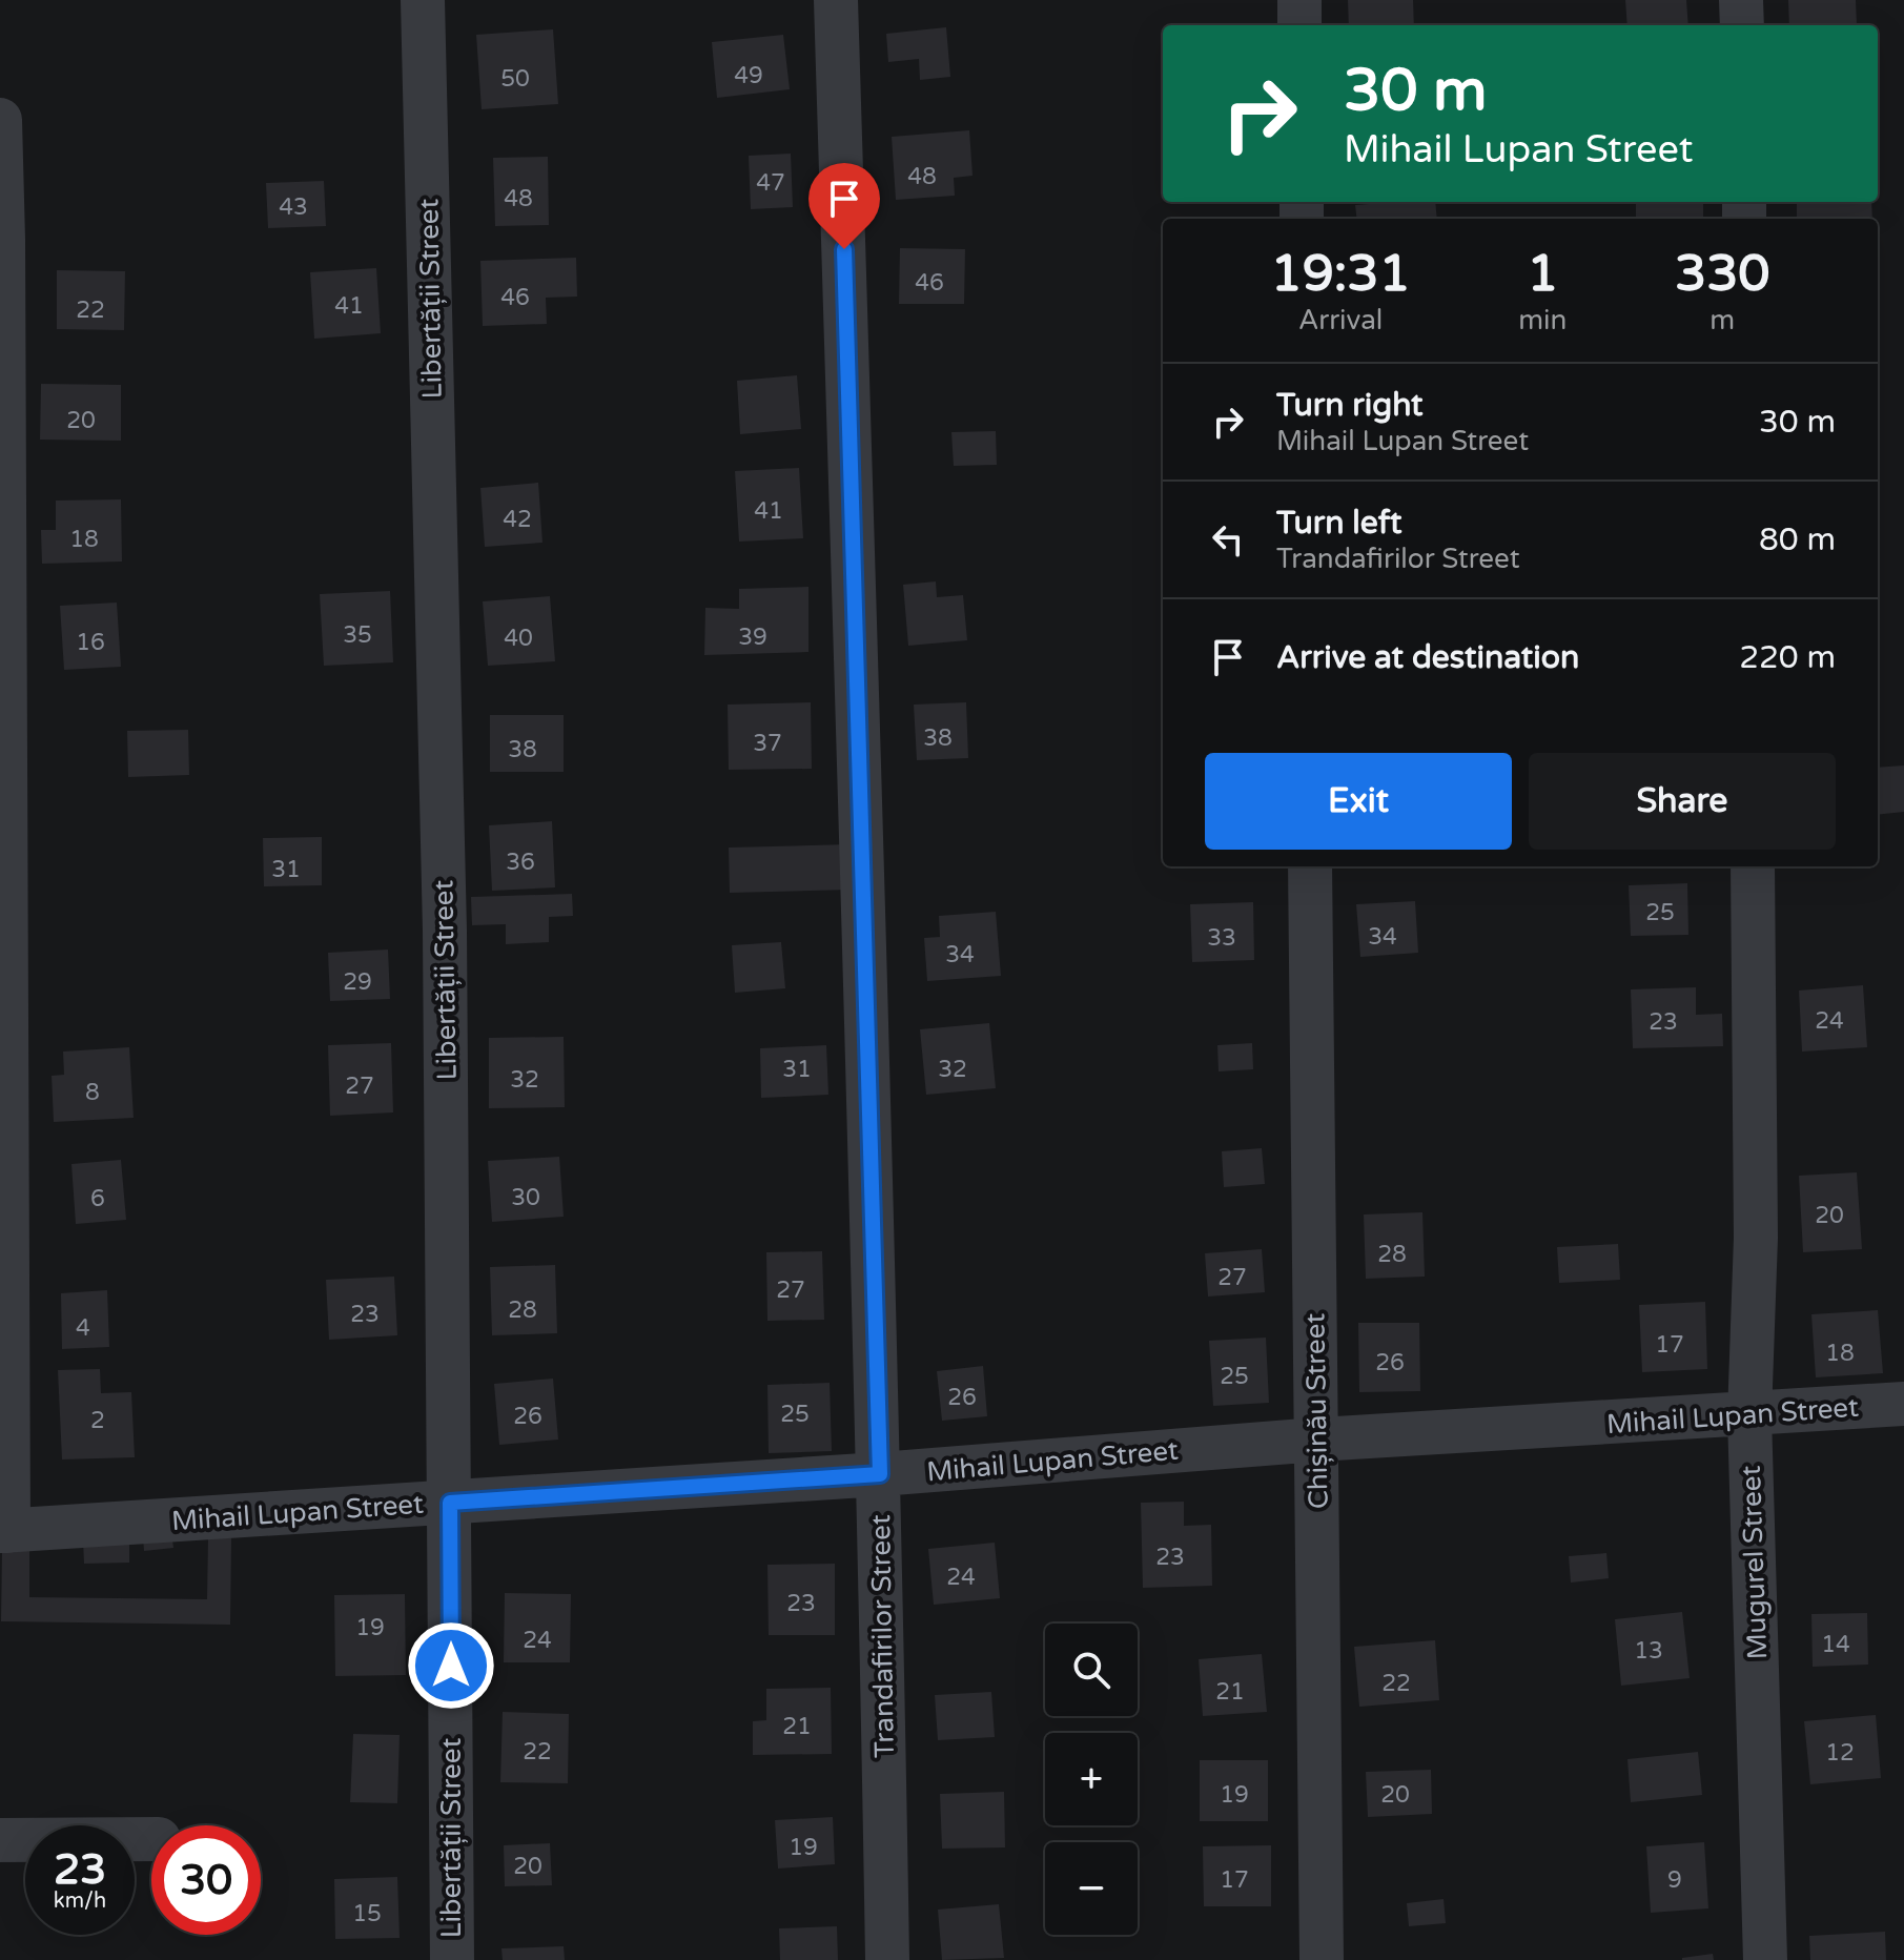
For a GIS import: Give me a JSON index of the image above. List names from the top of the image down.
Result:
{
  "streets": {
    "street": [
      "Libertății Street",
      "Chișinău Street",
      "Mihail Lupan Street",
      "Mugurel Street",
      "Trandafirilor Street"
    ]
  },
  "crossings": [
    ["Libertății Street", "Mihail Lupan Street"],
    ["Chișinău Street", "Mihail Lupan Street"],
    ["Mihail Lupan Street", "Mugurel Street"],
    ["Mihail Lupan Street", "Trandafirilor Street"]
  ],
  "house_numbers": [
    "49",
    "50",
    "48",
    "47",
    "48",
    "43",
    "46",
    "46",
    "41",
    "22",
    "20",
    "41",
    "42",
    "18",
    "35",
    "39",
    "40",
    "16",
    "38",
    "37",
    "38",
    "36",
    "31",
    "25",
    "34",
    "33",
    "34",
    "29",
    "24",
    "23",
    "31",
    "32",
    "32",
    "27",
    "8",
    "30",
    "6",
    "20",
    "28",
    "27",
    "27",
    "28",
    "23",
    "4",
    "17",
    "18",
    "26",
    "25",
    "26",
    "25",
    "26",
    "2",
    "23",
    "24",
    "23",
    "19",
    "24",
    "14",
    "13",
    "22",
    "21",
    "21",
    "22",
    "12",
    "19",
    "20",
    "19",
    "20",
    "17",
    "9",
    "15"
  ],
  "page": {
    "turn": ["30 m", "Mihail Lupan Street"],
    "eta": [
      "19:31",
      "Arrival",
      "1",
      "min",
      "330",
      "m"
    ],
    "list": [
      {
        "name": "Turn right",
        "note": "Mihail Lupan Street",
        "value": "30 m"
      },
      {
        "name": "Turn left",
        "note": "Trandafirilor Street",
        "value": "80 m"
      },
      {
        "name": "Arrive at destination",
        "value": "220 m"
      }
    ],
    "buttons": ["Exit", "Share"],
    "map_buttons": ["+", "−"],
    "speed": "23 km/h",
    "limit": "30"
  }
}
